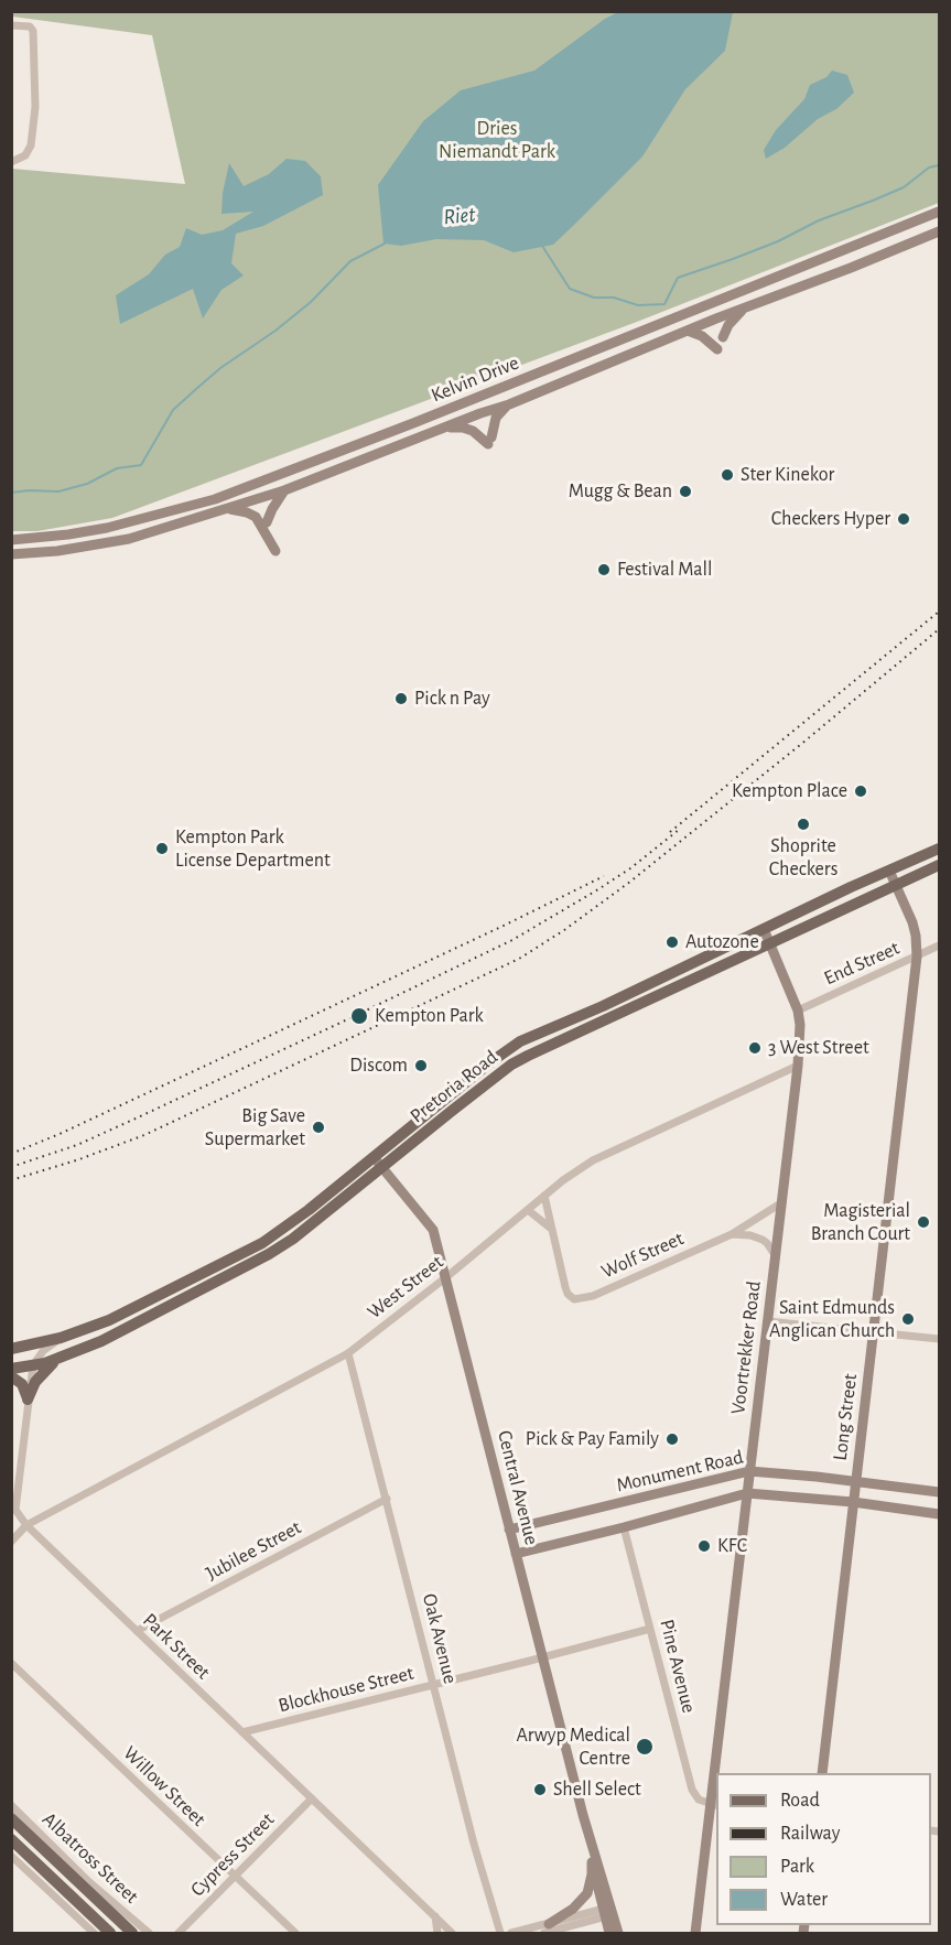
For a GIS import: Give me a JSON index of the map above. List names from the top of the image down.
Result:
{
  "streets": {
    "main road": ["Pretoria Road"],
    "street": [
      "Kelvin Drive",
      "End Street",
      "Wolf Street",
      "West Street",
      "Voortrekker Road",
      "Long Street",
      "Monument Road",
      "Central Avenue",
      "Jubilee Street",
      "Oak Avenue",
      "Park Street",
      "Pine Avenue",
      "Blockhouse Street",
      "Willow Street",
      "Cypress Street",
      "Albatross Street"
    ]
  },
  "crossings": [
    ["End Street", "Voortrekker Road"],
    ["End Street", "Long Street"],
    ["Pretoria Road", "Voortrekker Road"],
    ["Pretoria Road", "Long Street"],
    ["Pretoria Road", "Central Avenue"],
    ["Pretoria Road", "Park Street"],
    ["Wolf Street", "Voortrekker Road"],
    ["West Street", "Voortrekker Road"],
    ["West Street", "Central Avenue"],
    ["West Street", "Oak Avenue"],
    ["West Street", "Park Street"],
    ["Voortrekker Road", "Monument Road"],
    ["Voortrekker Road", "Pine Avenue"],
    ["Long Street", "Monument Road"],
    ["Monument Road", "Central Avenue"],
    ["Monument Road", "Pine Avenue"],
    ["Central Avenue", "Blockhouse Street"],
    ["Jubilee Street", "Oak Avenue"],
    ["Jubilee Street", "Park Street"],
    ["Oak Avenue", "Blockhouse Street"],
    ["Park Street", "Blockhouse Street"],
    ["Park Street", "Cypress Street"],
    ["Pine Avenue", "Blockhouse Street"],
    ["Willow Street", "Cypress Street"]
  ],
  "water": ["Riet"],
  "parks": ["Dries Niemandt Park"],
  "places": [
    "Ster Kinekor",
    "Mugg & Bean",
    "Checkers Hyper",
    "Festival Mall",
    "Pick n Pay",
    "Kempton Place",
    "Shoprite Checkers",
    "Kempton Park License Department",
    "Autozone",
    "Kempton Park",
    "3 West Street",
    "Discom",
    "Big Save Supermarket",
    "Magisterial Branch Court",
    "Saint Edmunds Anglican Church",
    "Pick & Pay Family",
    "KFC",
    "Arwyp Medical Centre",
    "Shell Select"
  ],
  "legend": [
    "Road",
    "Railway",
    "Park",
    "Water"
  ]
}
